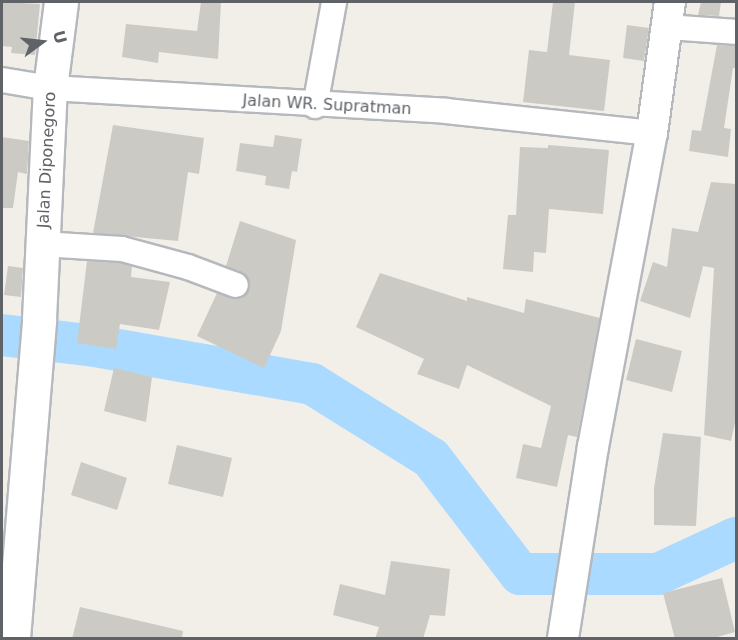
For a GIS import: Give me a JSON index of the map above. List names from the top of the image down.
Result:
{
  "streets": {
    "main road": ["Jalan Diponegoro"],
    "street": ["Jalan WR. Supratman"]
  },
  "crossings": [
    ["Jalan WR. Supratman", "Jalan Diponegoro"]
  ],
  "north": "right"
}
